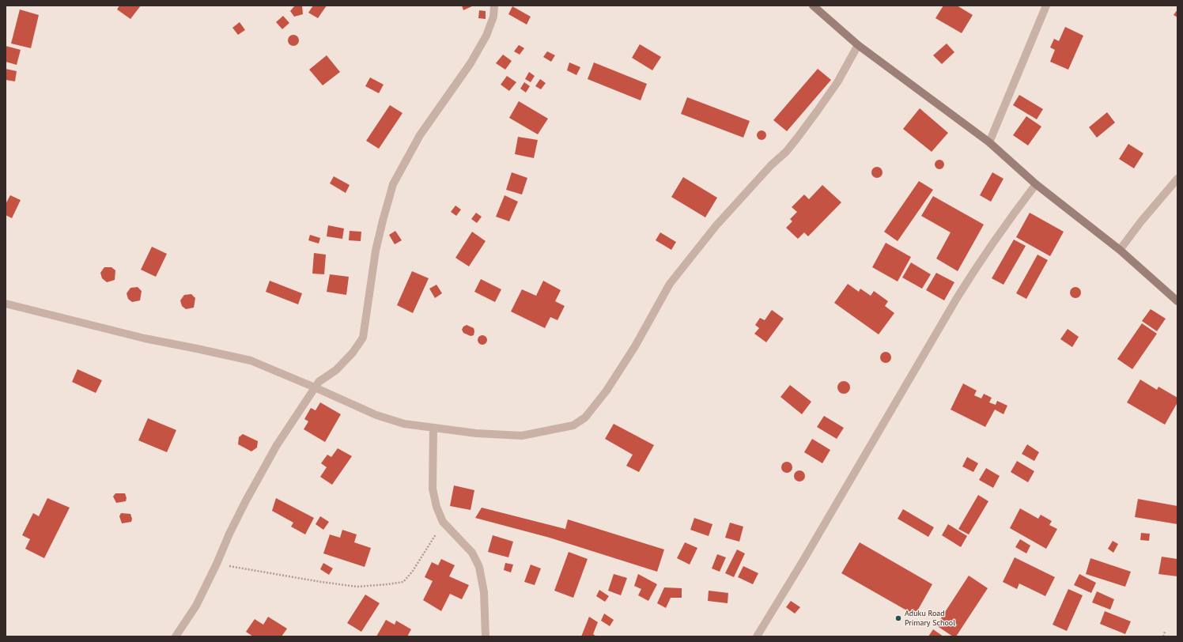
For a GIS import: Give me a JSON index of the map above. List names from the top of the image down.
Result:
{
  "places": ["Aduku Road Primary School"]
}
